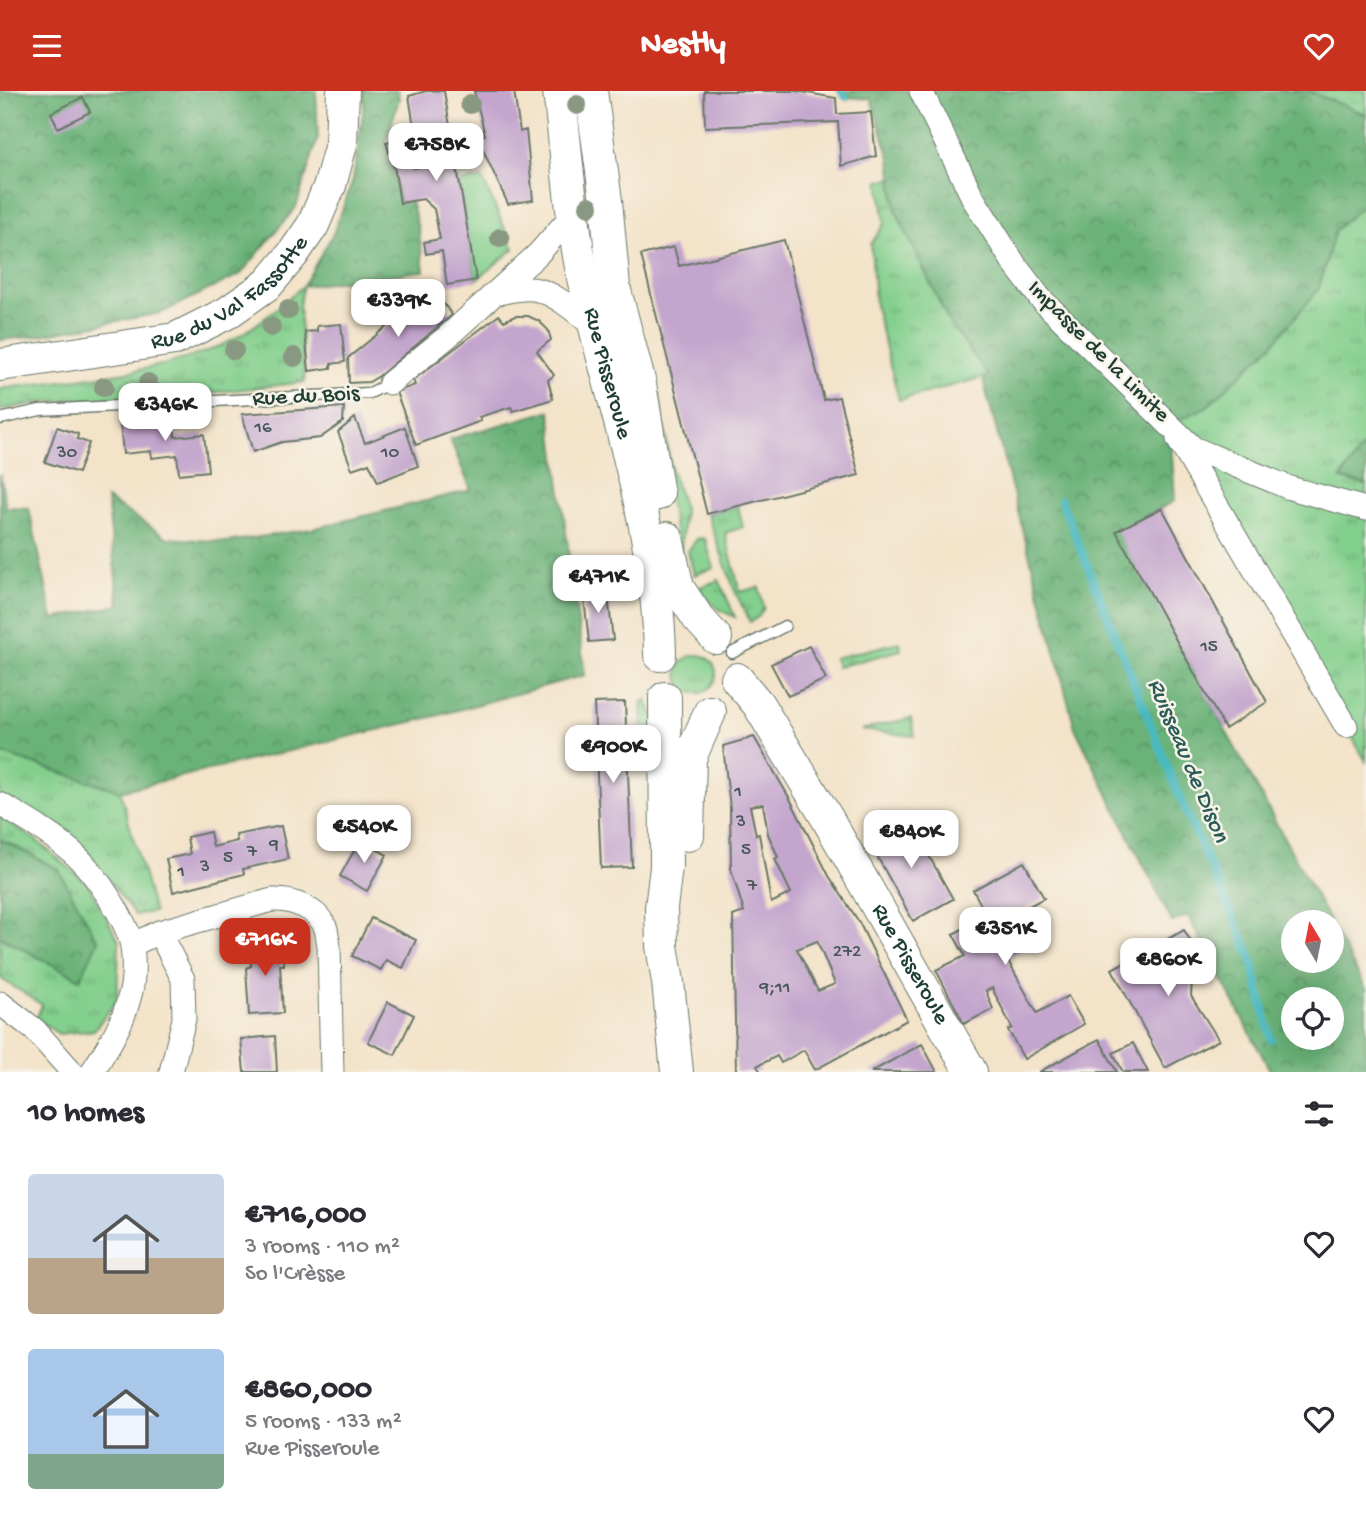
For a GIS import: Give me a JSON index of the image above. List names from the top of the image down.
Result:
{
  "streets": {
    "main road": ["Rue du Val Fassotte", "Rue Pisseroule"],
    "street": ["Impasse de la Limite", "Rue du Bois"]
  },
  "crossings": [
    ["Rue Pisseroule", "Rue du Bois"]
  ],
  "water": ["Ruisseau de Dison"],
  "house_numbers": [
    "16",
    "30",
    "10",
    "15",
    "1",
    "3",
    "9",
    "5",
    "7",
    "5",
    "3",
    "1",
    "7",
    "272",
    "9;11"
  ],
  "north": "top",
  "page": {
    "header": "Nestly",
    "price": [
      "€758K",
      "€339K",
      "€346K",
      "€471K",
      "€900K",
      "€540K",
      "€840K",
      "€351K",
      "€716K",
      "€860K"
    ],
    "heading": "10 homes",
    "list": [
      {
        "name": "€716,000",
        "note": "3 rooms · 110 m² · So l'Crèsse"
      },
      {
        "name": "€860,000",
        "note": "5 rooms · 133 m² · Rue Pisseroule"
      }
    ]
  }
}
